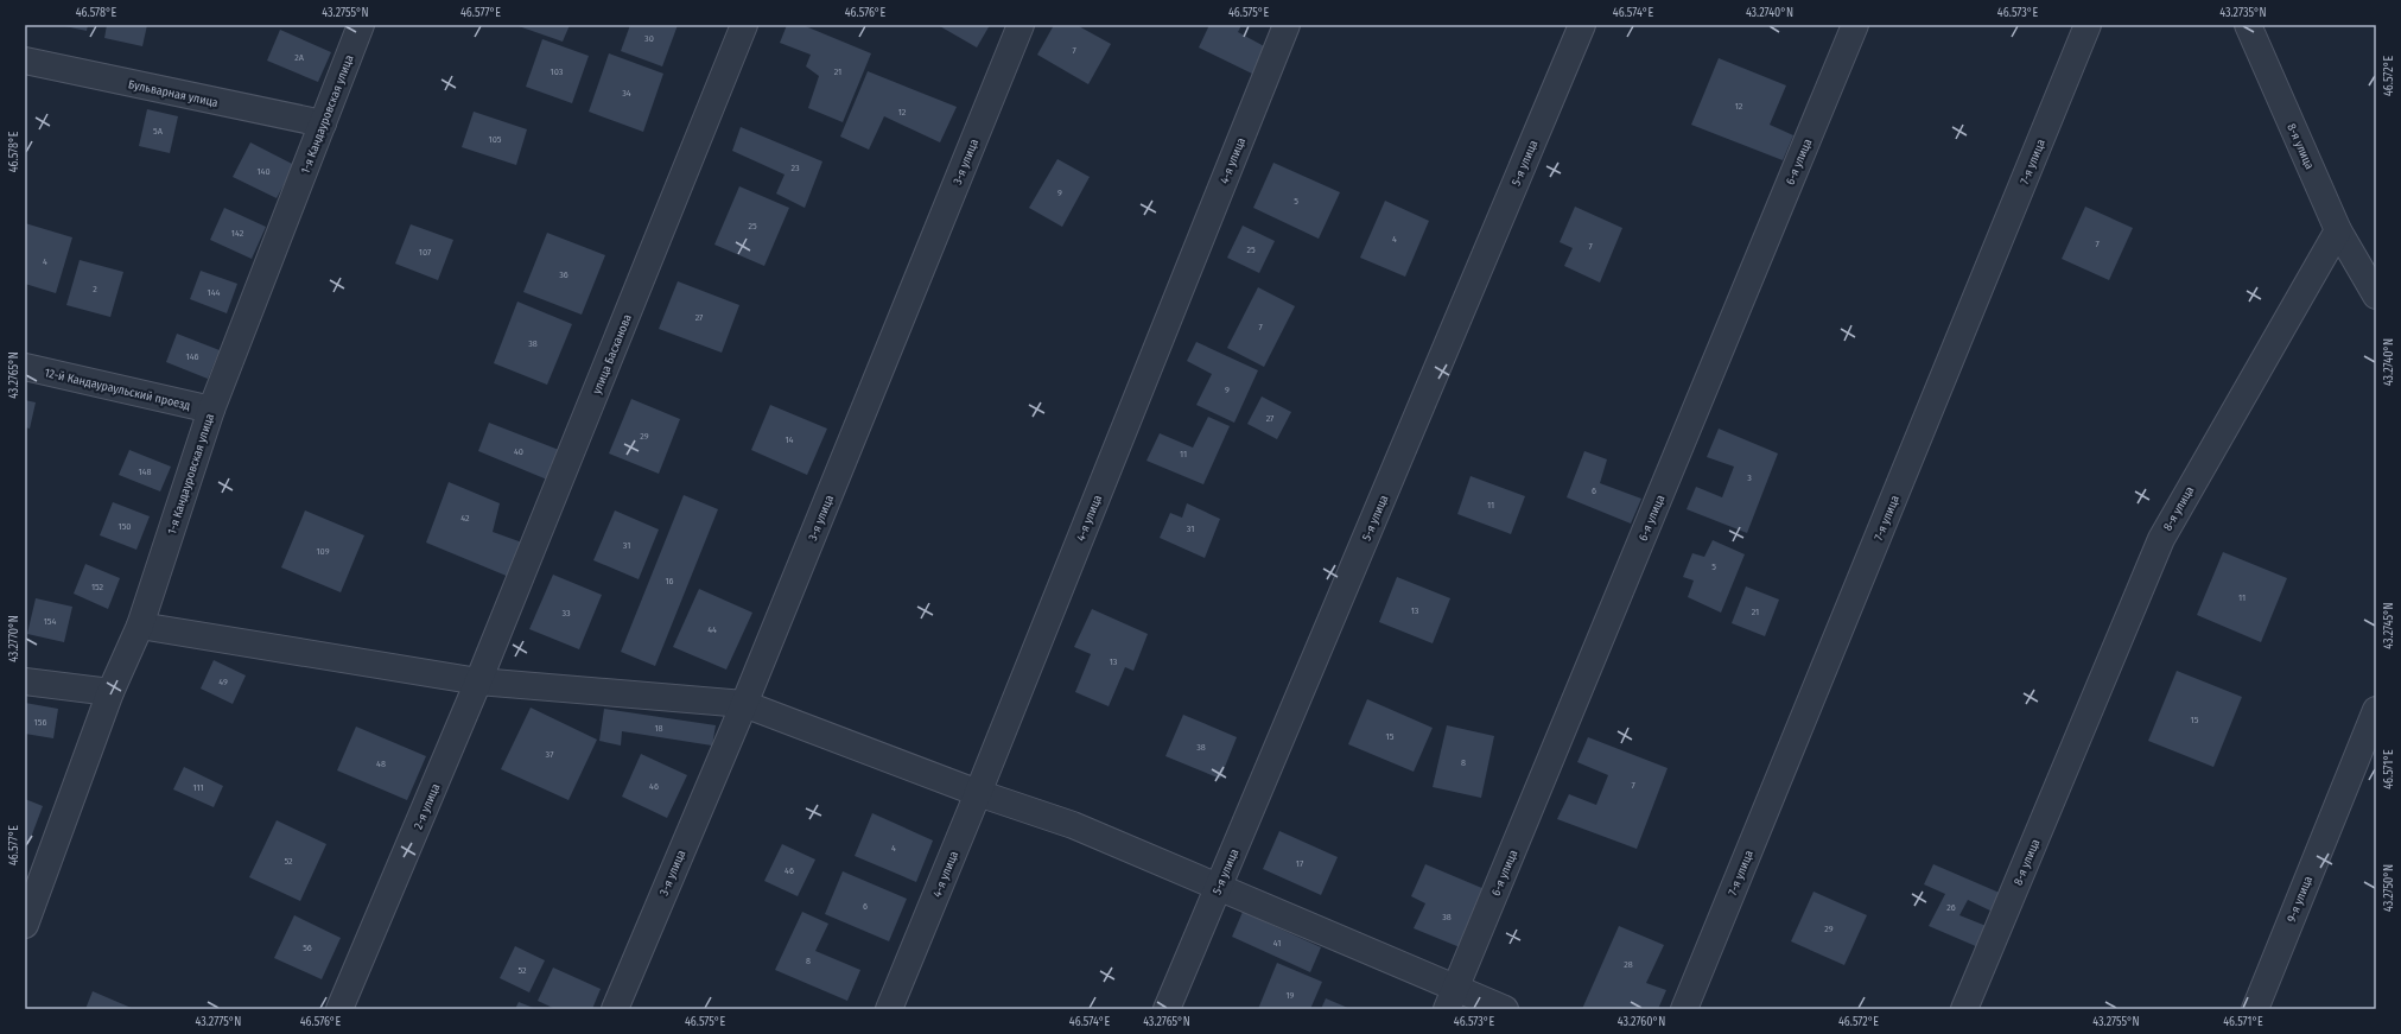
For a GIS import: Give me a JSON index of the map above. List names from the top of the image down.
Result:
{
  "streets": {
    "street": [
      "Бульварная улица",
      "1-я Кандауровская улица",
      "8-я улица",
      "4-я улица",
      "3-я улица",
      "6-я улица",
      "7-я улица",
      "5-я улица",
      "улица Басханова",
      "12-й Кандаураульский проезд",
      "2-я улица",
      "9-я улица"
    ]
  },
  "crossings": [
    ["Бульварная улица", "1-я Кандауровская улица"],
    ["1-я Кандауровская улица", "12-й Кандаураульский проезд"],
    ["улица Басханова", "2-я улица"]
  ],
  "house_numbers": [
    "30",
    "7",
    "2А",
    "103",
    "21",
    "34",
    "12",
    "12",
    "5А",
    "105",
    "23",
    "140",
    "9",
    "5",
    "25",
    "142",
    "4",
    "7",
    "7",
    "25",
    "107",
    "4",
    "36",
    "2",
    "144",
    "27",
    "7",
    "38",
    "146",
    "9",
    "27",
    "29",
    "14",
    "40",
    "11",
    "148",
    "3",
    "6",
    "11",
    "42",
    "150",
    "31",
    "31",
    "109",
    "5",
    "16",
    "152",
    "11",
    "13",
    "21",
    "33",
    "154",
    "44",
    "13",
    "49",
    "15",
    "156",
    "18",
    "15",
    "38",
    "37",
    "8",
    "48",
    "7",
    "46",
    "111",
    "4",
    "52",
    "17",
    "46",
    "6",
    "26",
    "38",
    "29",
    "41",
    "56",
    "8",
    "28",
    "52",
    "19"
  ],
  "coordinates": [
    "46.578°E",
    "43.2755°N",
    "46.577°E",
    "46.576°E",
    "46.575°E",
    "46.574°E",
    "43.2740°N",
    "46.573°E",
    "43.2735°N",
    "46.572°E",
    "43.2765°N",
    "43.2745°N",
    "43.2770°N",
    "46.571°E",
    "43.2750°N",
    "43.2775°N",
    "43.2760°N"
  ]
}
